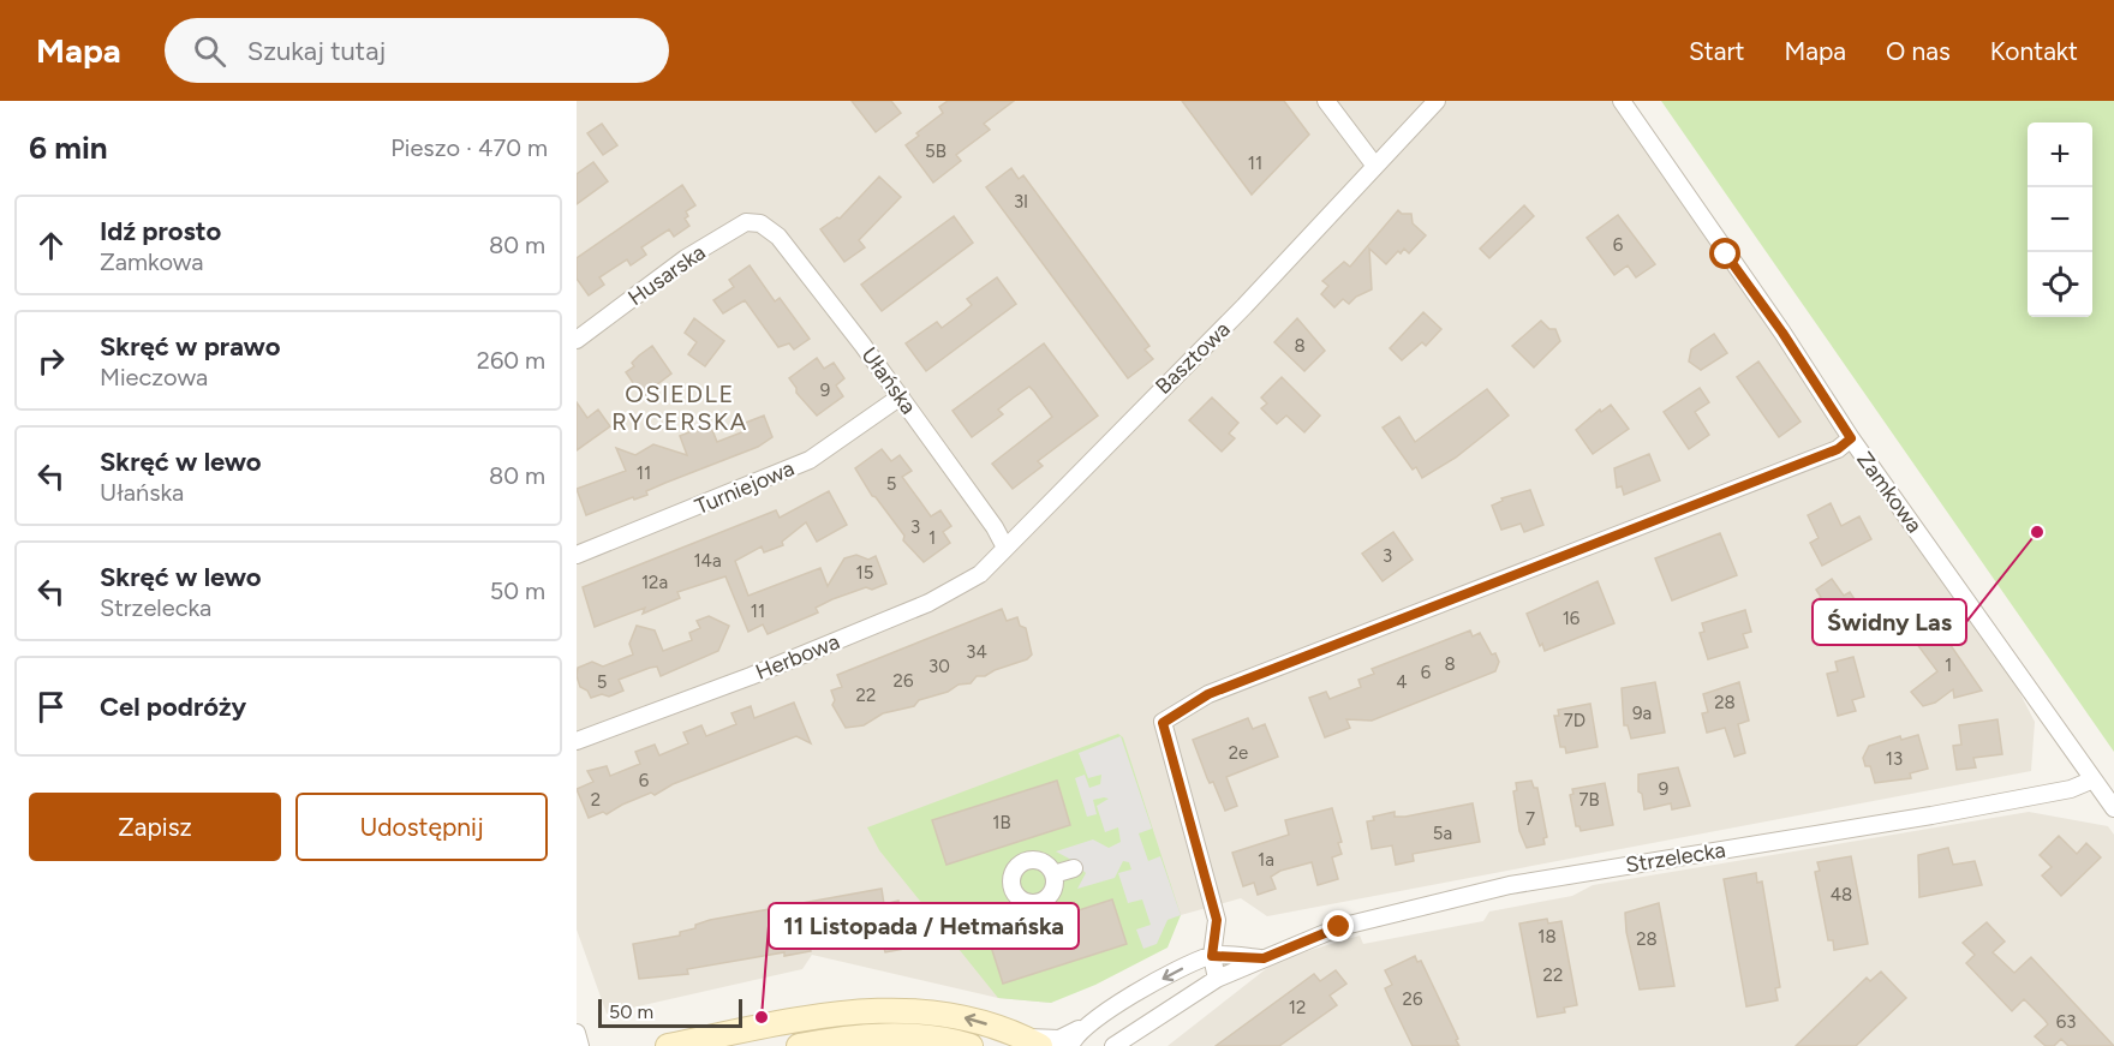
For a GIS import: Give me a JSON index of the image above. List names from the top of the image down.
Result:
{
  "streets": {
    "street": [
      "Husarska",
      "Basztowa",
      "Ułańska",
      "Turniejowa",
      "Zamkowa",
      "Herbowa",
      "Strzelecka"
    ]
  },
  "crossings": [
    ["Husarska", "Ułańska"],
    ["Basztowa", "Ułańska"],
    ["Basztowa", "Herbowa"],
    ["Ułańska", "Turniejowa"],
    ["Ułańska", "Herbowa"],
    ["Zamkowa", "Strzelecka"]
  ],
  "districts": ["OSIEDLE RYCERSKA"],
  "places": ["Świdny Las", "11 Listopada / Hetmańska"],
  "house_numbers": [
    "5B",
    "11",
    "3I",
    "6",
    "8",
    "9",
    "11",
    "5",
    "3",
    "1",
    "3",
    "14a",
    "15",
    "12a",
    "11",
    "16",
    "34",
    "8",
    "1",
    "30",
    "6",
    "26",
    "5",
    "4",
    "22",
    "28",
    "9a",
    "7D",
    "2e",
    "13",
    "6",
    "9",
    "2",
    "7B",
    "7",
    "1B",
    "5a",
    "1a",
    "48",
    "18",
    "28",
    "22",
    "26",
    "12",
    "63"
  ],
  "scale_bar": "50 m",
  "page": {
    "header": "Mapa",
    "search": "Szukaj tutaj",
    "nav": [
      "Start",
      "Mapa",
      "O nas",
      "Kontakt"
    ],
    "heading": ["6 min", "Pieszo · 470 m"],
    "map_buttons": ["+", "−"],
    "list": [
      ["Idź prosto", "Zamkowa", "80 m"],
      ["Skręć w prawo", "Mieczowa", "260 m"],
      ["Skręć w lewo", "Ułańska", "80 m"],
      ["Skręć w lewo", "Strzelecka", "50 m"],
      "Cel podróży"
    ],
    "buttons": ["Zapisz", "Udostępnij"],
    "scale": "50 m"
  }
}
